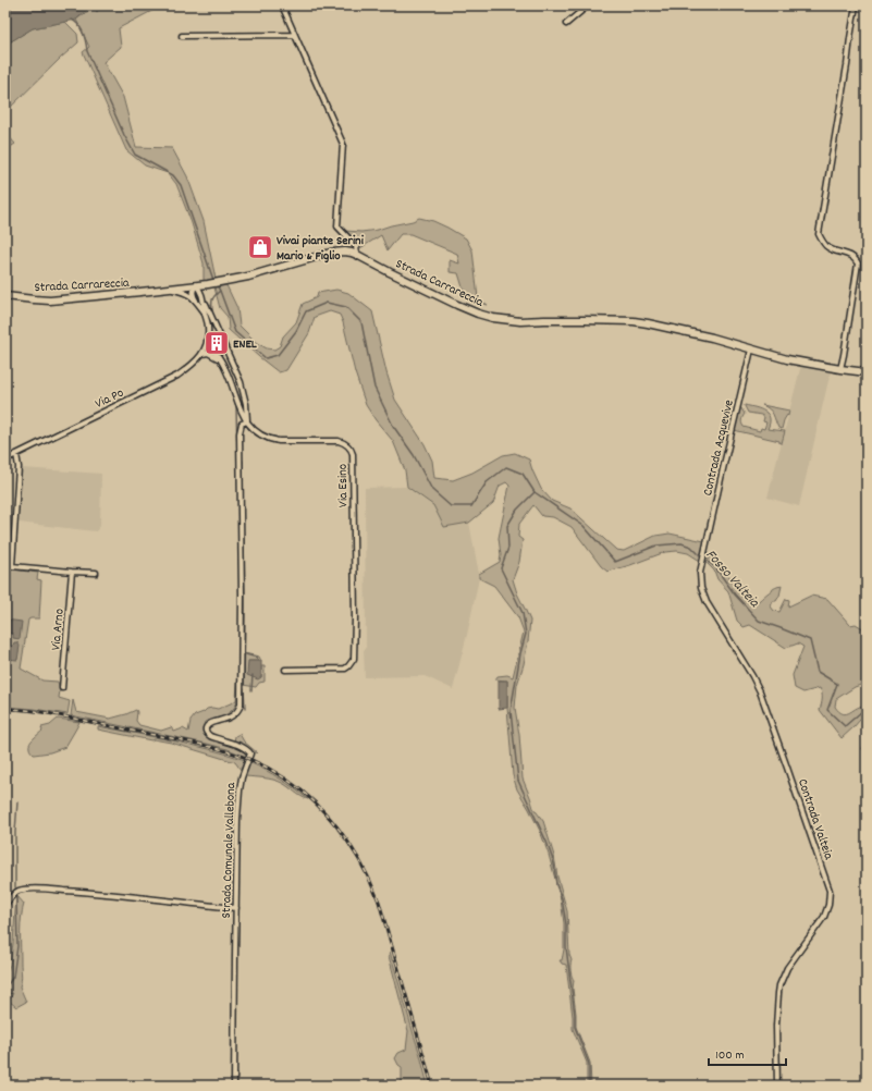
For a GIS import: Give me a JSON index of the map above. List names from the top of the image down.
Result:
{
  "streets": {
    "main road": ["Strada Carrareccia"],
    "street": [
      "Via Po",
      "Contrada Acquevive",
      "Via Esino",
      "Via Arno",
      "Contrada Valteia",
      "Strada Comunale Vallebona"
    ]
  },
  "crossings": [
    ["Strada Carrareccia", "Contrada Acquevive"],
    ["Contrada Acquevive", "Contrada Valteia"],
    ["Via Esino", "Strada Comunale Vallebona"]
  ],
  "water": ["Fosso Valteia"],
  "places": {
    "shop": ["Vivai piante Serini Mario & Figlio"],
    "building": ["ENEL"]
  },
  "scale_bar": "100 m"
}
